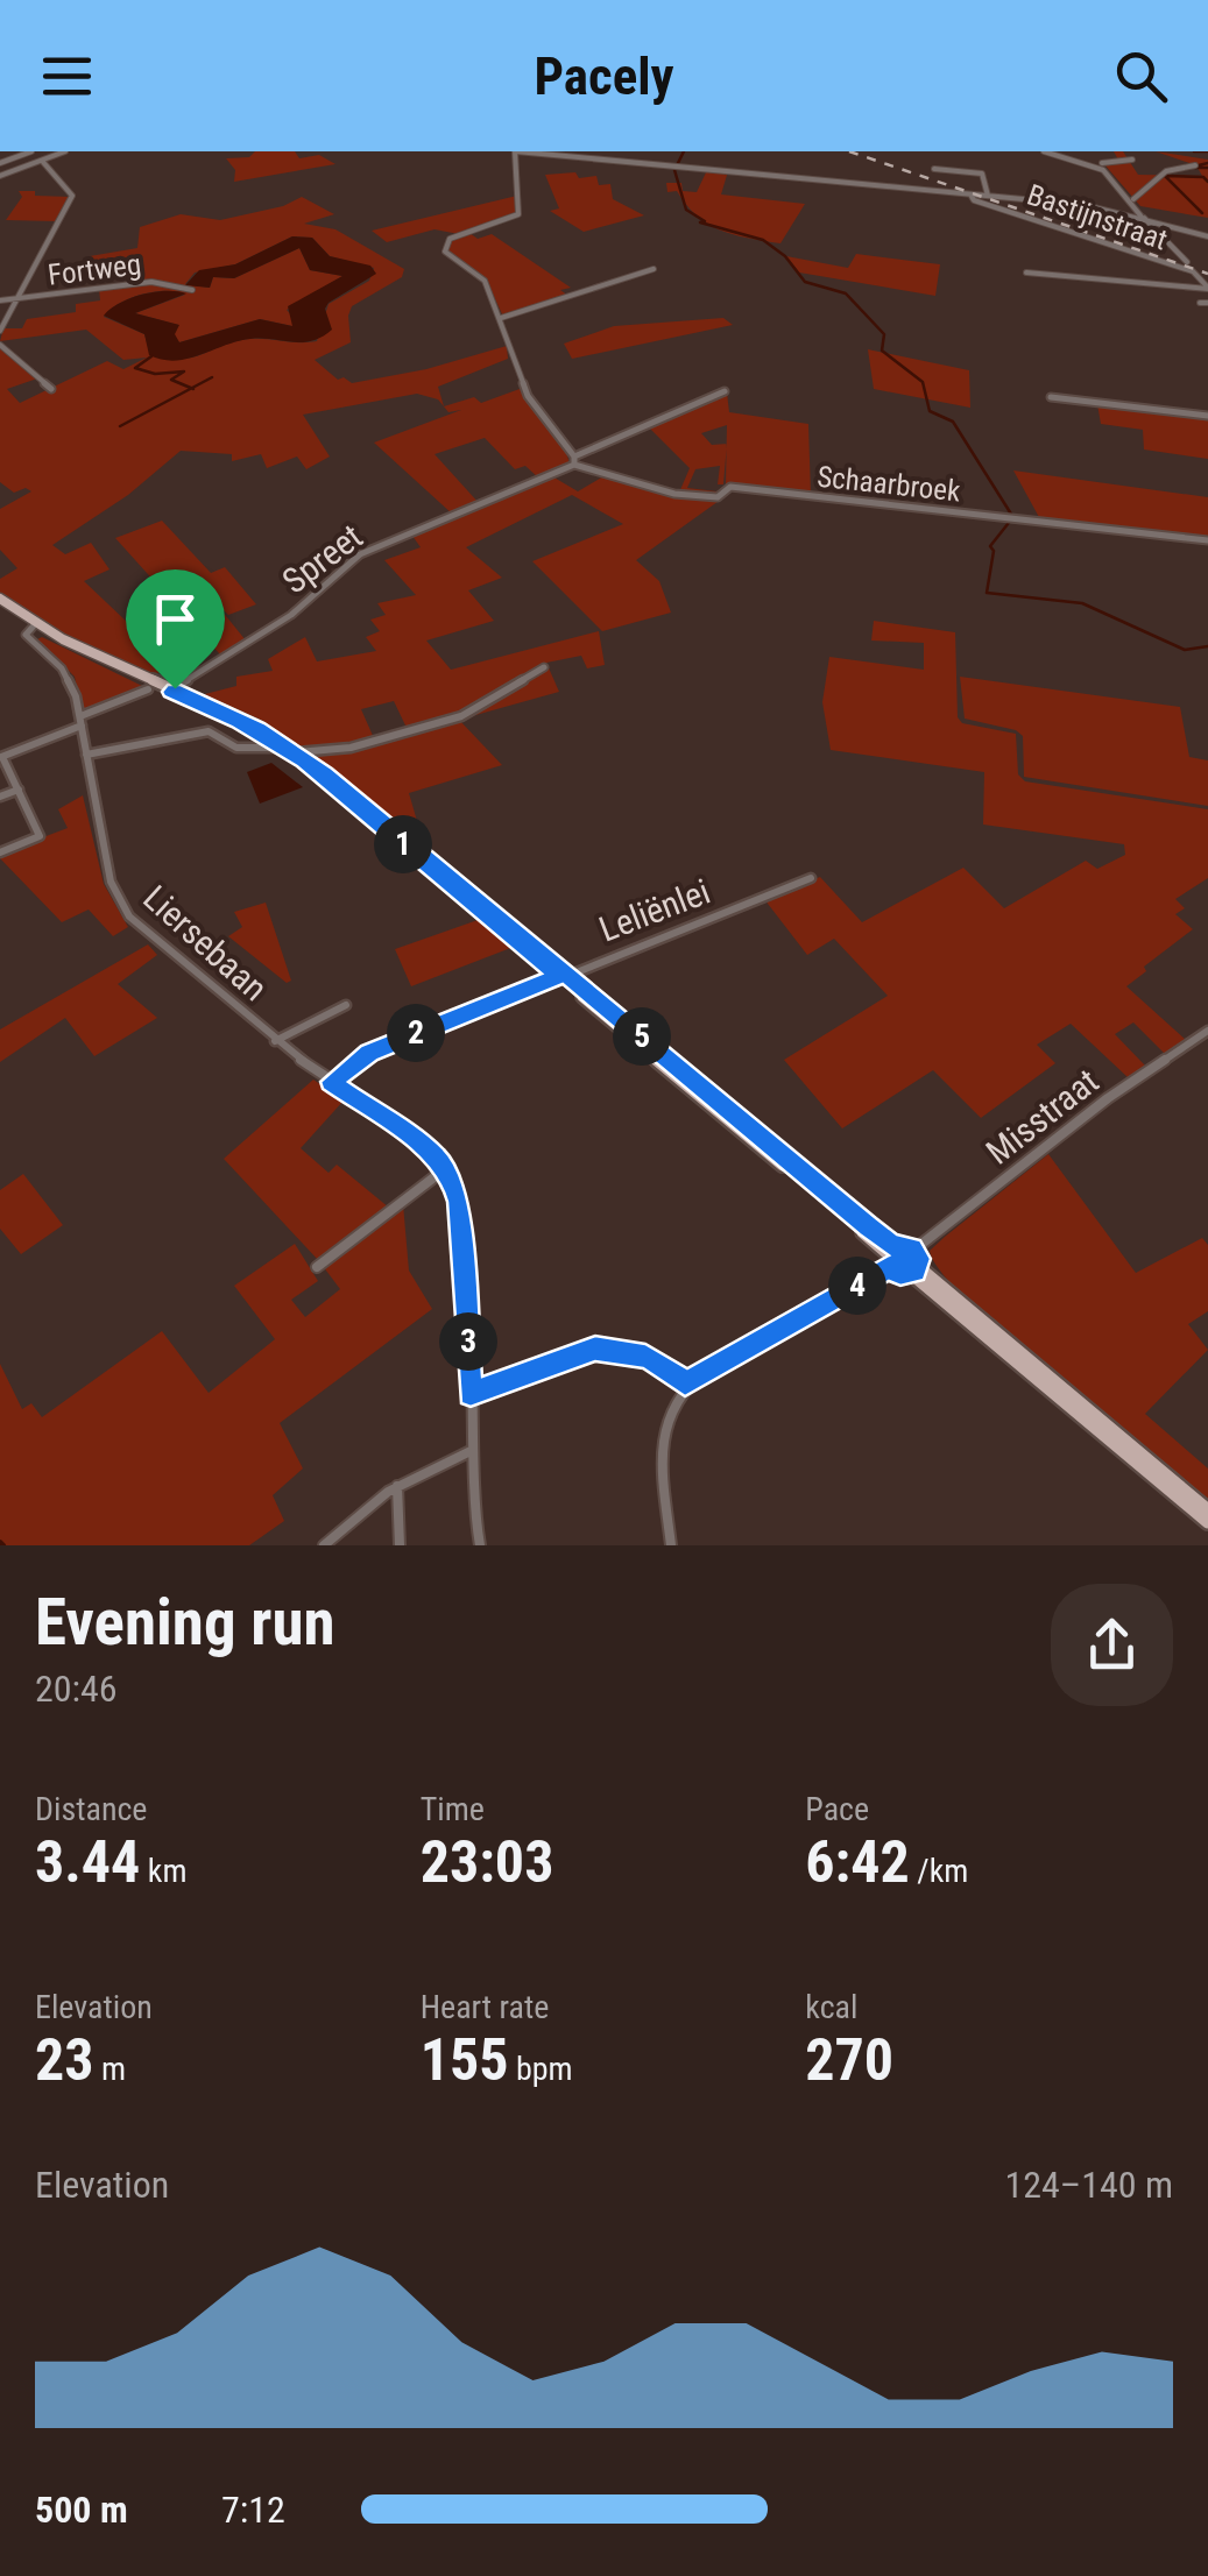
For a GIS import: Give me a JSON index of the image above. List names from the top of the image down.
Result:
{
  "streets": {
    "street": [
      "Bastijnstraat",
      "Fortweg",
      "Schaarbroek",
      "Spreet",
      "Leliënlei",
      "Liersebaan",
      "Misstraat"
    ]
  },
  "crossings": [
    ["Schaarbroek", "Spreet"],
    ["Leliënlei", "Liersebaan"]
  ],
  "page": {
    "header": "Pacely",
    "pins": [
      "1",
      "2",
      "5",
      "4",
      "3"
    ],
    "heading": ["Evening run", "20:46"],
    "stats": [
      ["Distance", "3.44 km"],
      ["Time", "23:03"],
      ["Pace", "6:42 /km"],
      ["Elevation", "23 m"],
      ["Heart rate", "155 bpm"],
      ["kcal", "270"]
    ],
    "chart": ["Elevation", "124–140 m"],
    "list": [
      {
        "name": "500 m",
        "note": "7:12"
      }
    ]
  }
}
